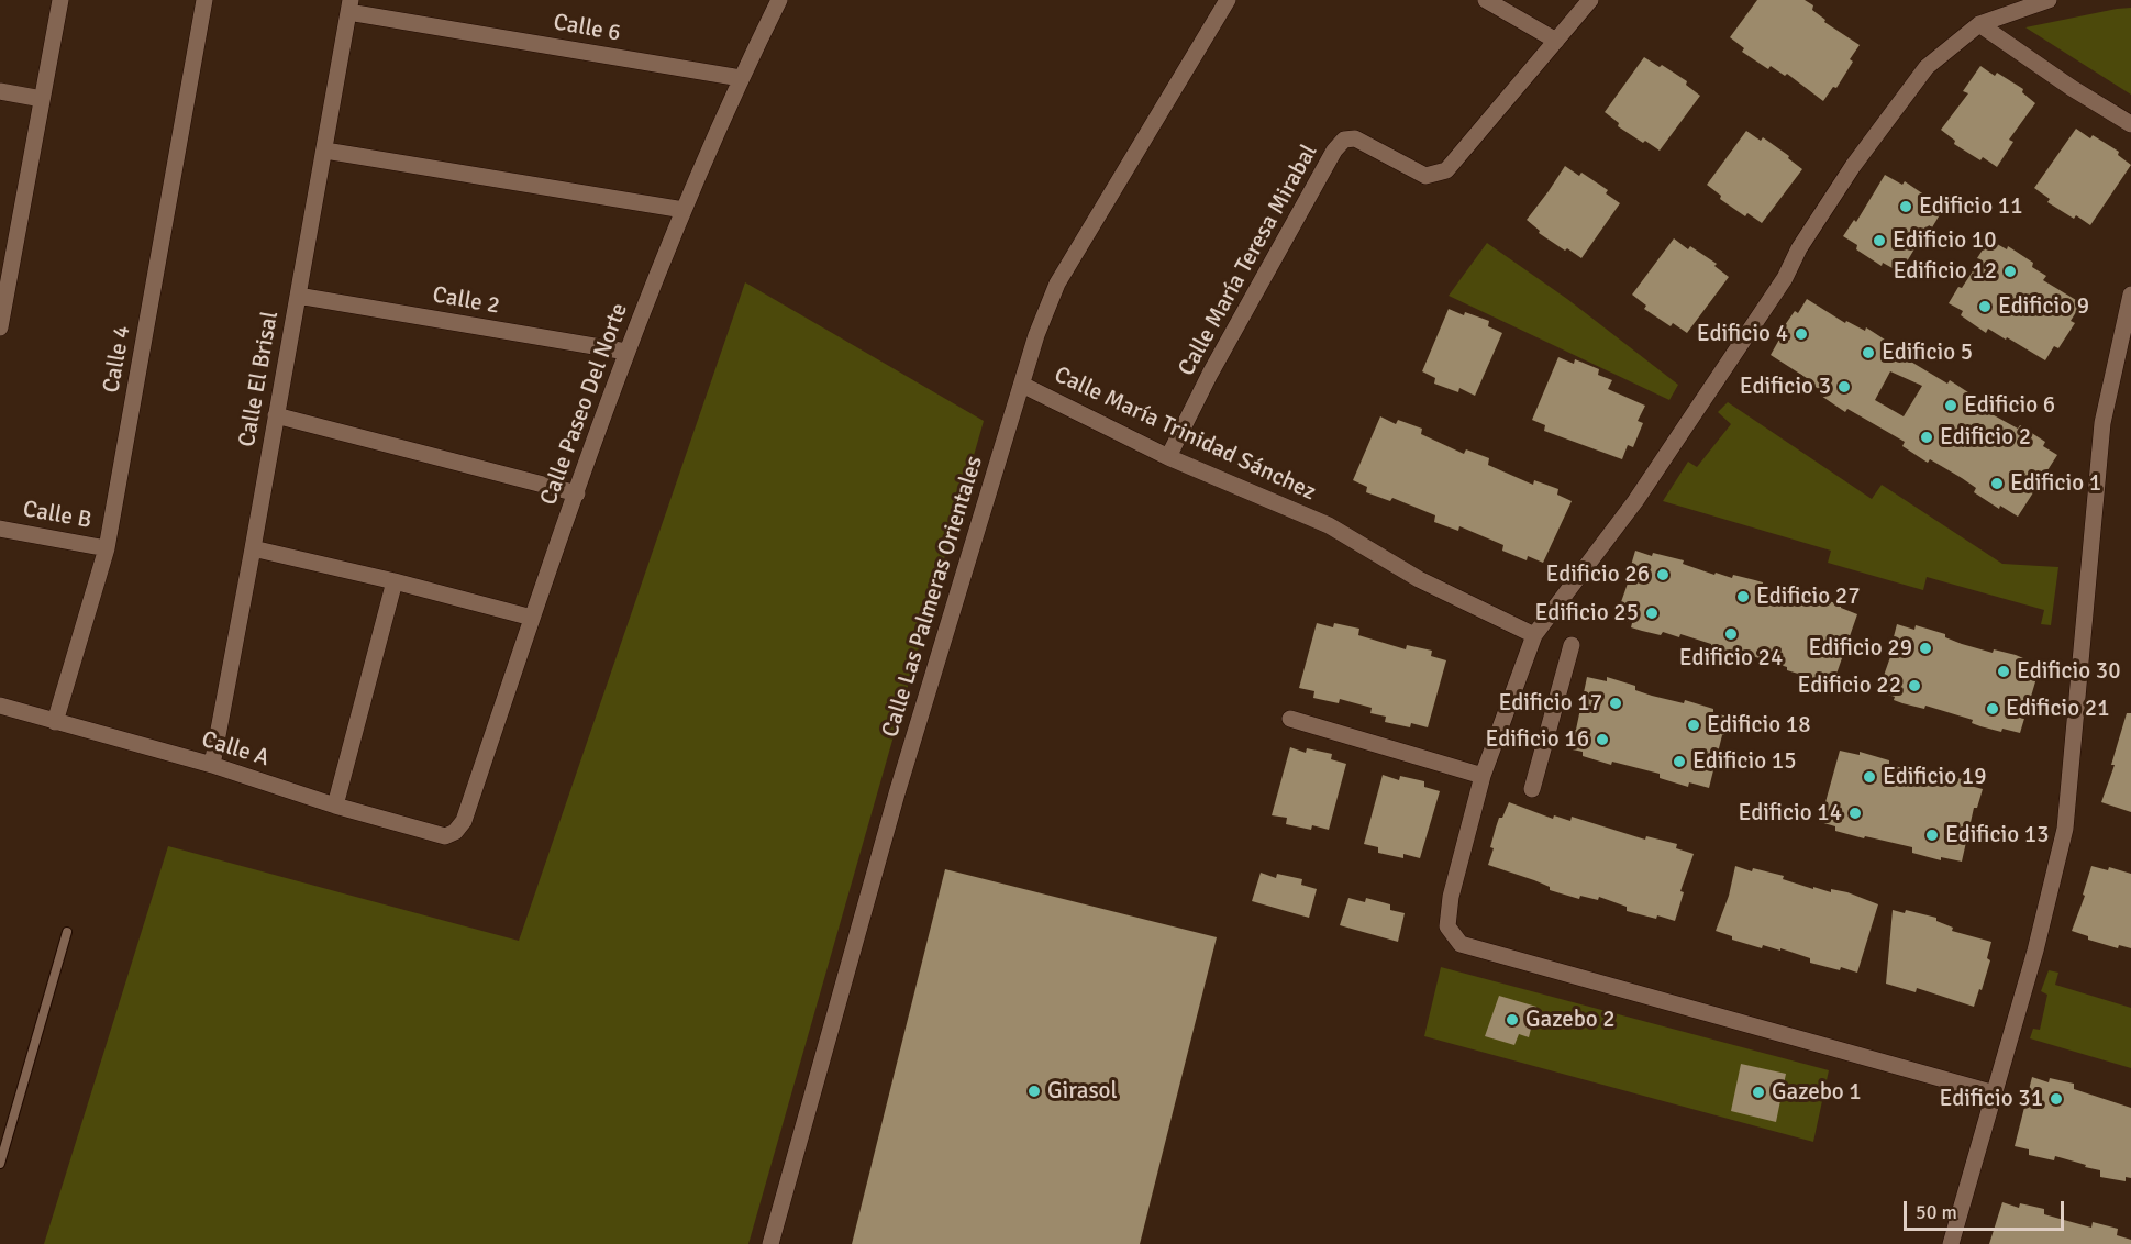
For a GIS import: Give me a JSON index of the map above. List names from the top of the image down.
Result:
{
  "streets": {
    "street": [
      "Calle 6",
      "Calle María Teresa Mirabal",
      "Calle 2",
      "Calle 4",
      "Calle El Brisal",
      "Calle Paseo Del Norte",
      "Calle María Trinidad Sánchez",
      "Calle B",
      "Calle Las Palmeras Orientales",
      "Calle A"
    ]
  },
  "crossings": [
    ["Calle 6", "Calle El Brisal"],
    ["Calle 6", "Calle Paseo Del Norte"],
    ["Calle María Teresa Mirabal", "Calle María Trinidad Sánchez"],
    ["Calle 2", "Calle El Brisal"],
    ["Calle 2", "Calle Paseo Del Norte"],
    ["Calle 4", "Calle B"],
    ["Calle 4", "Calle A"],
    ["Calle El Brisal", "Calle A"],
    ["Calle Paseo Del Norte", "Calle A"],
    ["Calle María Trinidad Sánchez", "Calle Las Palmeras Orientales"]
  ],
  "places": [
    "Edificio 11",
    "Edificio 10",
    "Edificio 12",
    "Edificio 9",
    "Edificio 4",
    "Edificio 5",
    "Edificio 3",
    "Edificio 6",
    "Edificio 2",
    "Edificio 1",
    "Edificio 26",
    "Edificio 27",
    "Edificio 25",
    "Edificio 24",
    "Edificio 29",
    "Edificio 30",
    "Edificio 22",
    "Edificio 17",
    "Edificio 21",
    "Edificio 18",
    "Edificio 16",
    "Edificio 15",
    "Edificio 19",
    "Edificio 14",
    "Edificio 13",
    "Gazebo 2",
    "Girasol",
    "Gazebo 1",
    "Edificio 31"
  ],
  "scale_bar": "50 m"
}
